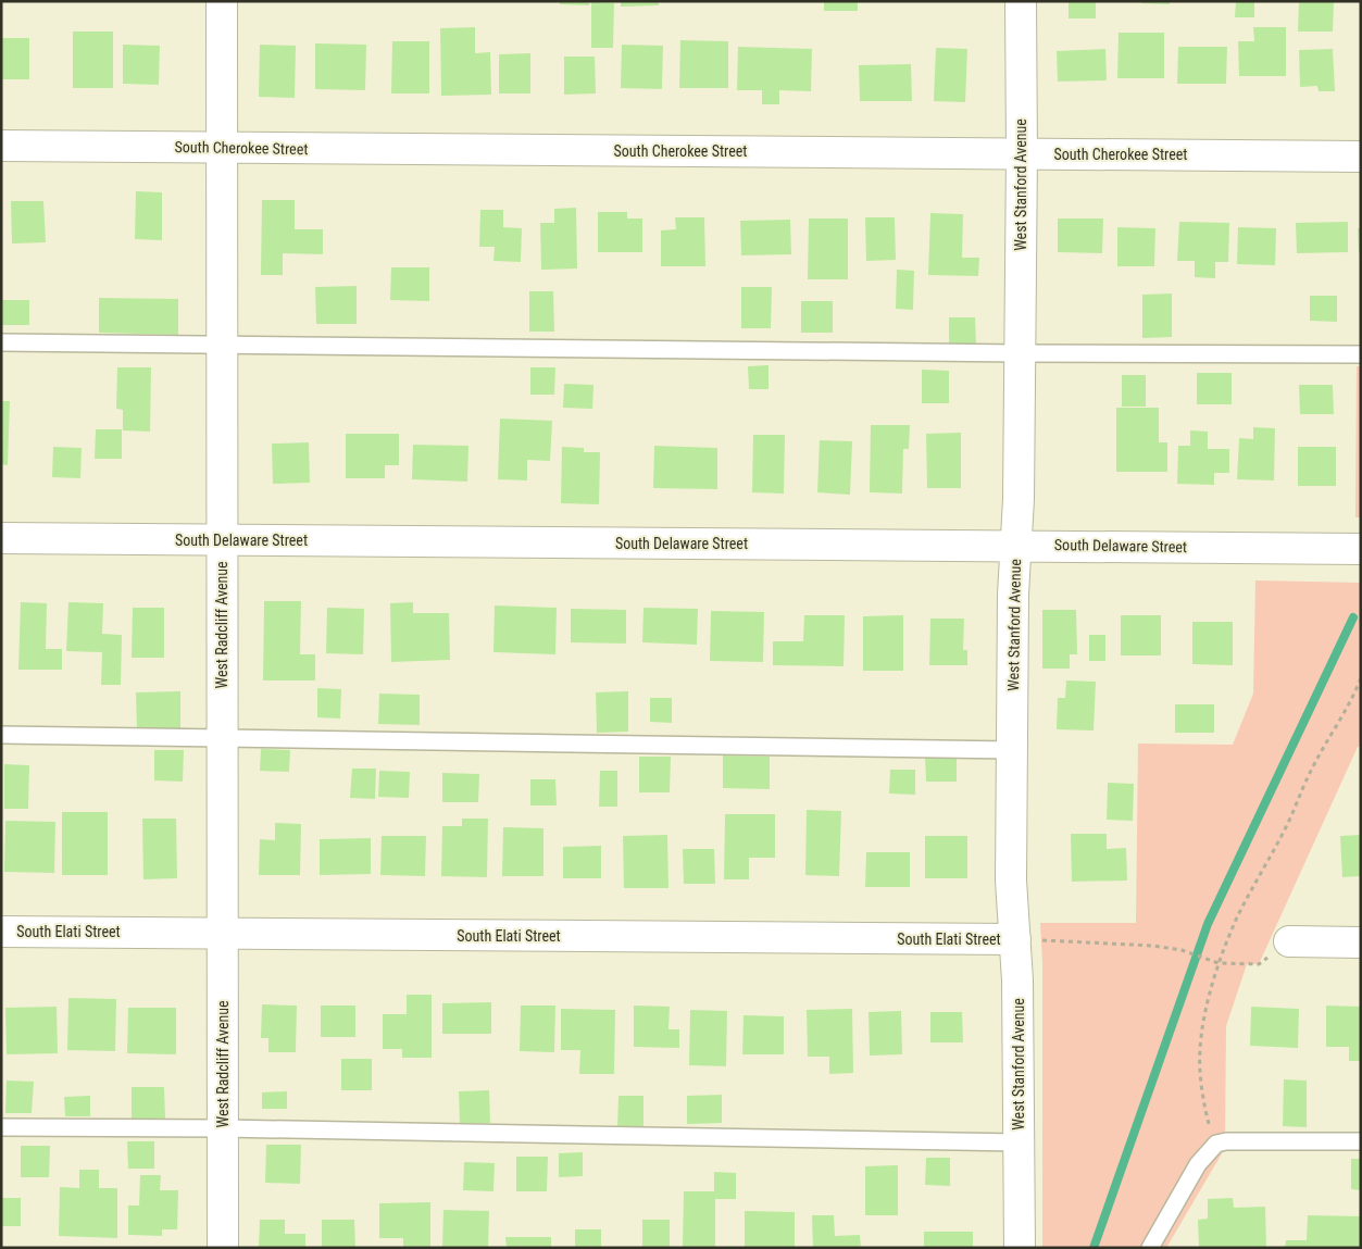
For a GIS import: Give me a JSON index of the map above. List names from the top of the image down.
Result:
{
  "streets": {
    "street": [
      "South Cherokee Street",
      "West Stanford Avenue",
      "South Delaware Street",
      "West Radcliff Avenue",
      "South Elati Street"
    ]
  },
  "crossings": [
    ["South Cherokee Street", "West Stanford Avenue"],
    ["South Cherokee Street", "West Radcliff Avenue"],
    ["West Stanford Avenue", "South Delaware Street"],
    ["West Stanford Avenue", "South Elati Street"],
    ["South Delaware Street", "West Radcliff Avenue"],
    ["West Radcliff Avenue", "South Elati Street"]
  ]
}
